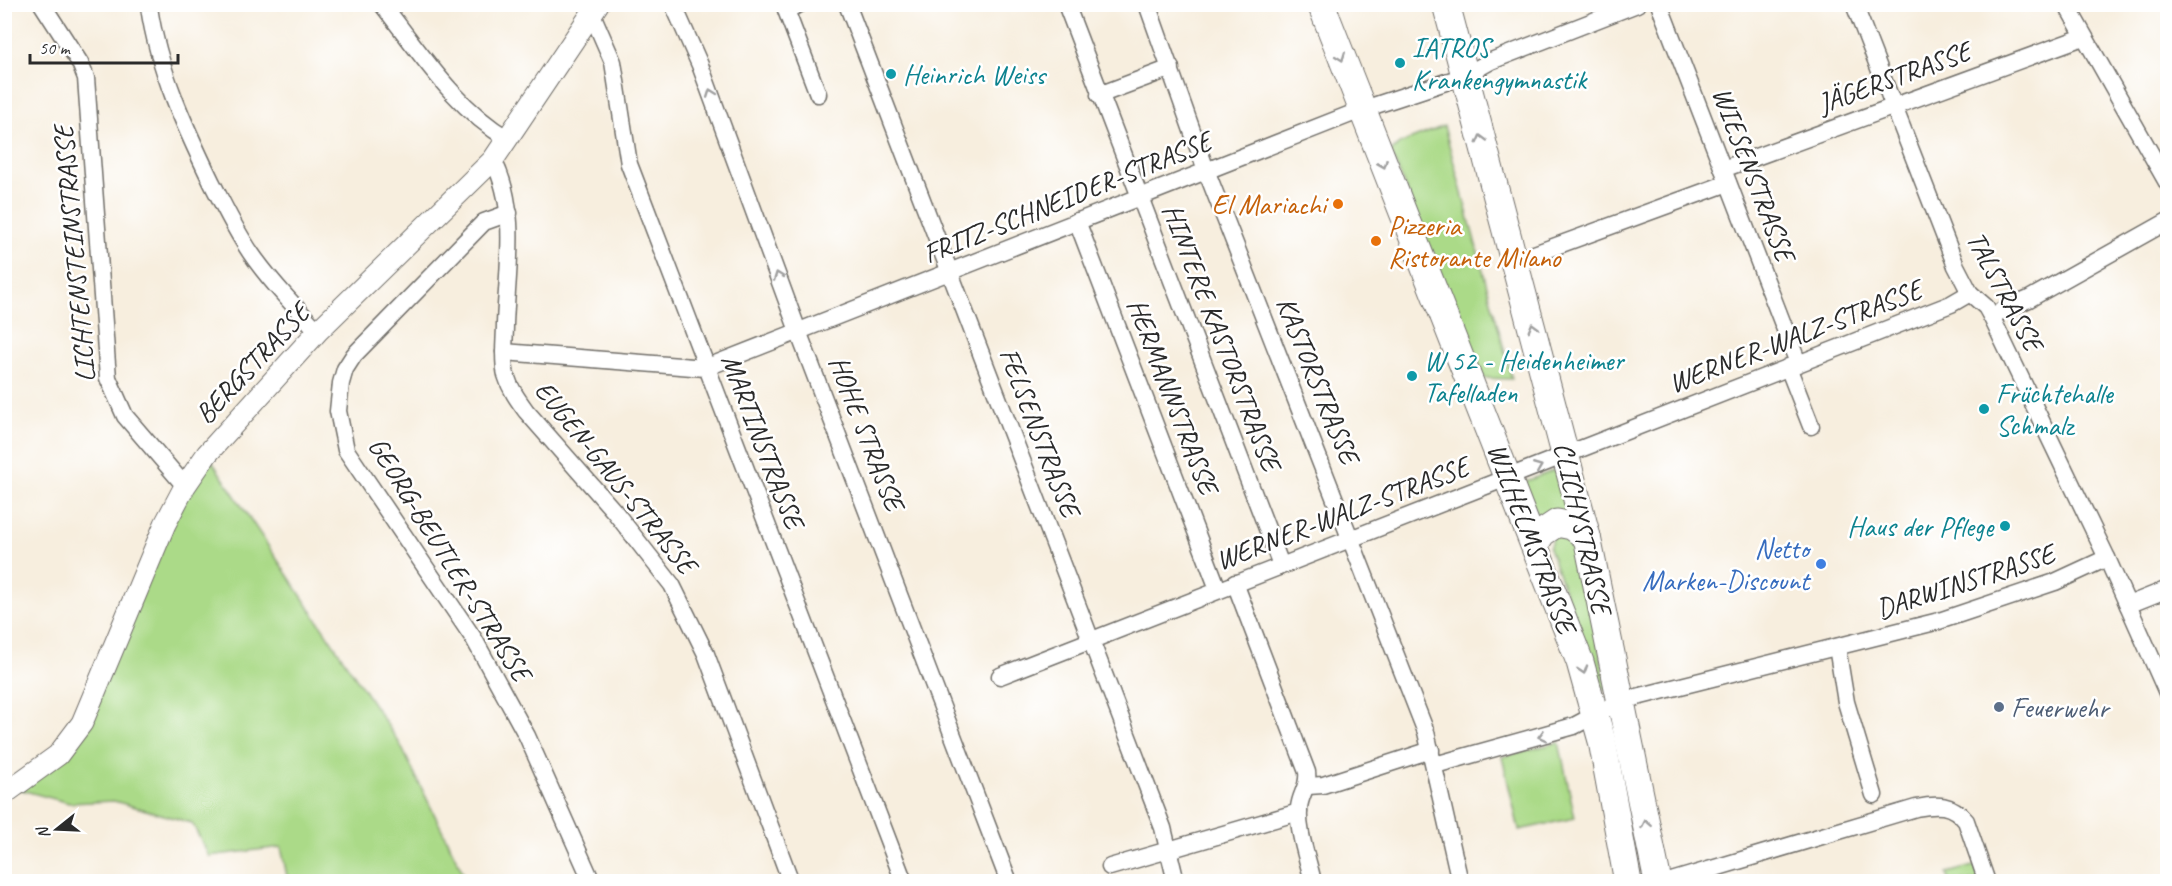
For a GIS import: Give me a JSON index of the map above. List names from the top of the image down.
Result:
{
  "streets": {
    "main road": ["CLICHYSTRASSE", "WILHELMSTRASSE"],
    "street": [
      "JÄGERSTRASSE",
      "WIESENSTRASSE",
      "FRITZ-SCHNEIDER-STRASSE",
      "LICHTENSTEINSTRASSE",
      "TALSTRASSE",
      "WERNER-WALZ-STRASSE",
      "HINTERE KASTORSTRASSE",
      "BERGSTRASSE",
      "KASTORSTRASSE",
      "HERMANNSTRASSE",
      "FELSENSTRASSE",
      "HOHE STRASSE",
      "MARTINSTRASSE",
      "EUGEN-GAUS-STRASSE",
      "GEORG-BEUTLER-STRASSE",
      "DARWINSTRASSE"
    ]
  },
  "crossings": [
    ["JÄGERSTRASSE", "WIESENSTRASSE"],
    ["JÄGERSTRASSE", "TALSTRASSE"],
    ["JÄGERSTRASSE", "CLICHYSTRASSE"],
    ["WIESENSTRASSE", "WERNER-WALZ-STRASSE"],
    ["FRITZ-SCHNEIDER-STRASSE", "HINTERE KASTORSTRASSE"],
    ["FRITZ-SCHNEIDER-STRASSE", "KASTORSTRASSE"],
    ["FRITZ-SCHNEIDER-STRASSE", "HERMANNSTRASSE"],
    ["FRITZ-SCHNEIDER-STRASSE", "FELSENSTRASSE"],
    ["FRITZ-SCHNEIDER-STRASSE", "HOHE STRASSE"],
    ["FRITZ-SCHNEIDER-STRASSE", "MARTINSTRASSE"],
    ["FRITZ-SCHNEIDER-STRASSE", "EUGEN-GAUS-STRASSE"],
    ["FRITZ-SCHNEIDER-STRASSE", "CLICHYSTRASSE"],
    ["FRITZ-SCHNEIDER-STRASSE", "WILHELMSTRASSE"],
    ["LICHTENSTEINSTRASSE", "BERGSTRASSE"],
    ["TALSTRASSE", "WERNER-WALZ-STRASSE"],
    ["TALSTRASSE", "DARWINSTRASSE"],
    ["WERNER-WALZ-STRASSE", "HINTERE KASTORSTRASSE"],
    ["WERNER-WALZ-STRASSE", "KASTORSTRASSE"],
    ["WERNER-WALZ-STRASSE", "HERMANNSTRASSE"],
    ["WERNER-WALZ-STRASSE", "FELSENSTRASSE"],
    ["WERNER-WALZ-STRASSE", "CLICHYSTRASSE"],
    ["WERNER-WALZ-STRASSE", "WILHELMSTRASSE"],
    ["BERGSTRASSE", "MARTINSTRASSE"],
    ["BERGSTRASSE", "EUGEN-GAUS-STRASSE"],
    ["KASTORSTRASSE", "DARWINSTRASSE"],
    ["EUGEN-GAUS-STRASSE", "GEORG-BEUTLER-STRASSE"],
    ["CLICHYSTRASSE", "DARWINSTRASSE"],
    ["WILHELMSTRASSE", "DARWINSTRASSE"]
  ],
  "one_way": ["HOHE STRASSE", "CLICHYSTRASSE", "WILHELMSTRASSE"],
  "places": [
    "IATROS Krankengymnastik",
    "Heinrich Weiss",
    "El Mariachi",
    "Pizzeria Ristorante Milano",
    "W 52 - Heidenheimer Tafelladen",
    "Früchtehalle Schmalz",
    "Haus der Pflege",
    "Netto Marken-Discount",
    "Feuerwehr"
  ],
  "scale_bar": "50 m",
  "north": "left"
}
